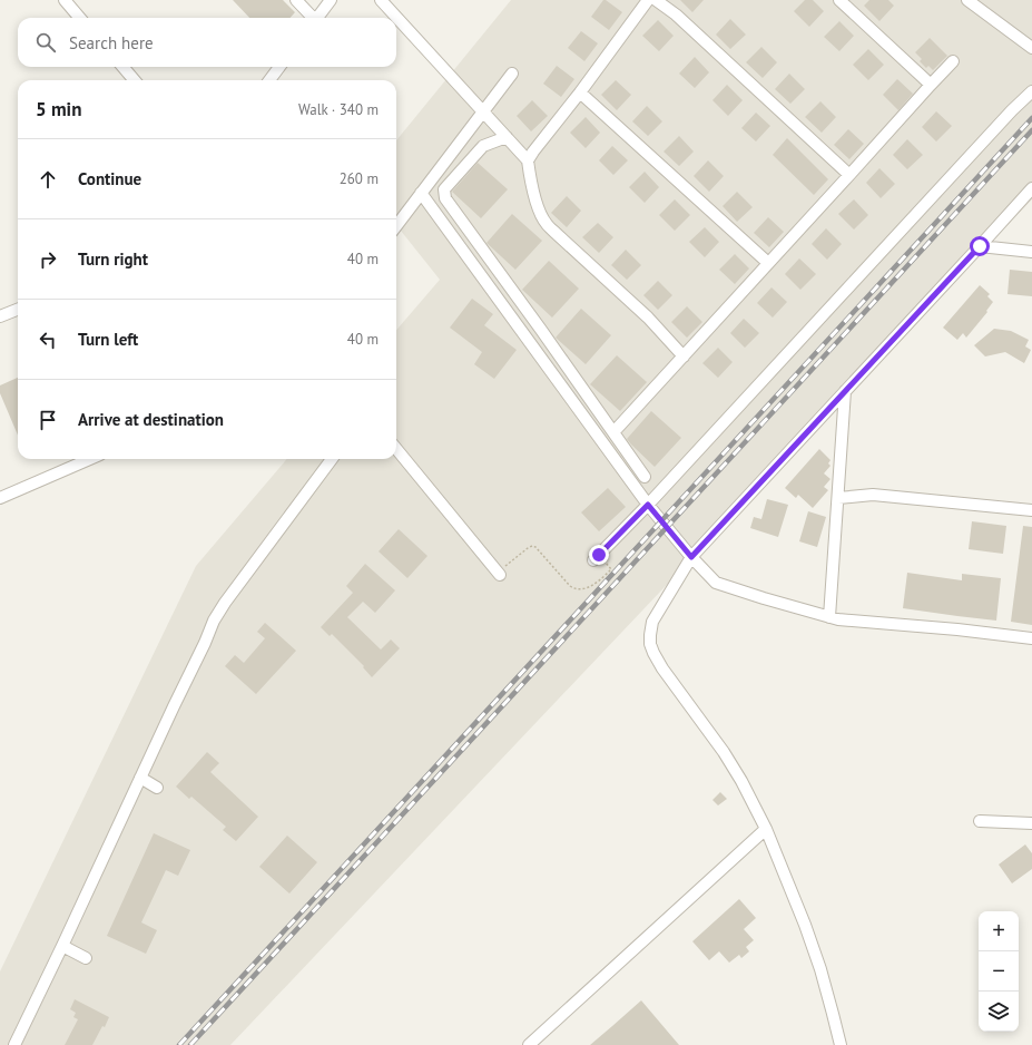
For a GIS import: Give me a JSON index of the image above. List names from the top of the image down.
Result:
{
  "page": {
    "search": "Search here",
    "heading": ["5 min", "Walk · 340 m"],
    "list": [
      ["Continue", "260 m"],
      ["Turn right", "40 m"],
      ["Turn left", "40 m"],
      "Arrive at destination"
    ],
    "map_buttons": ["+", "−"]
  }
}
